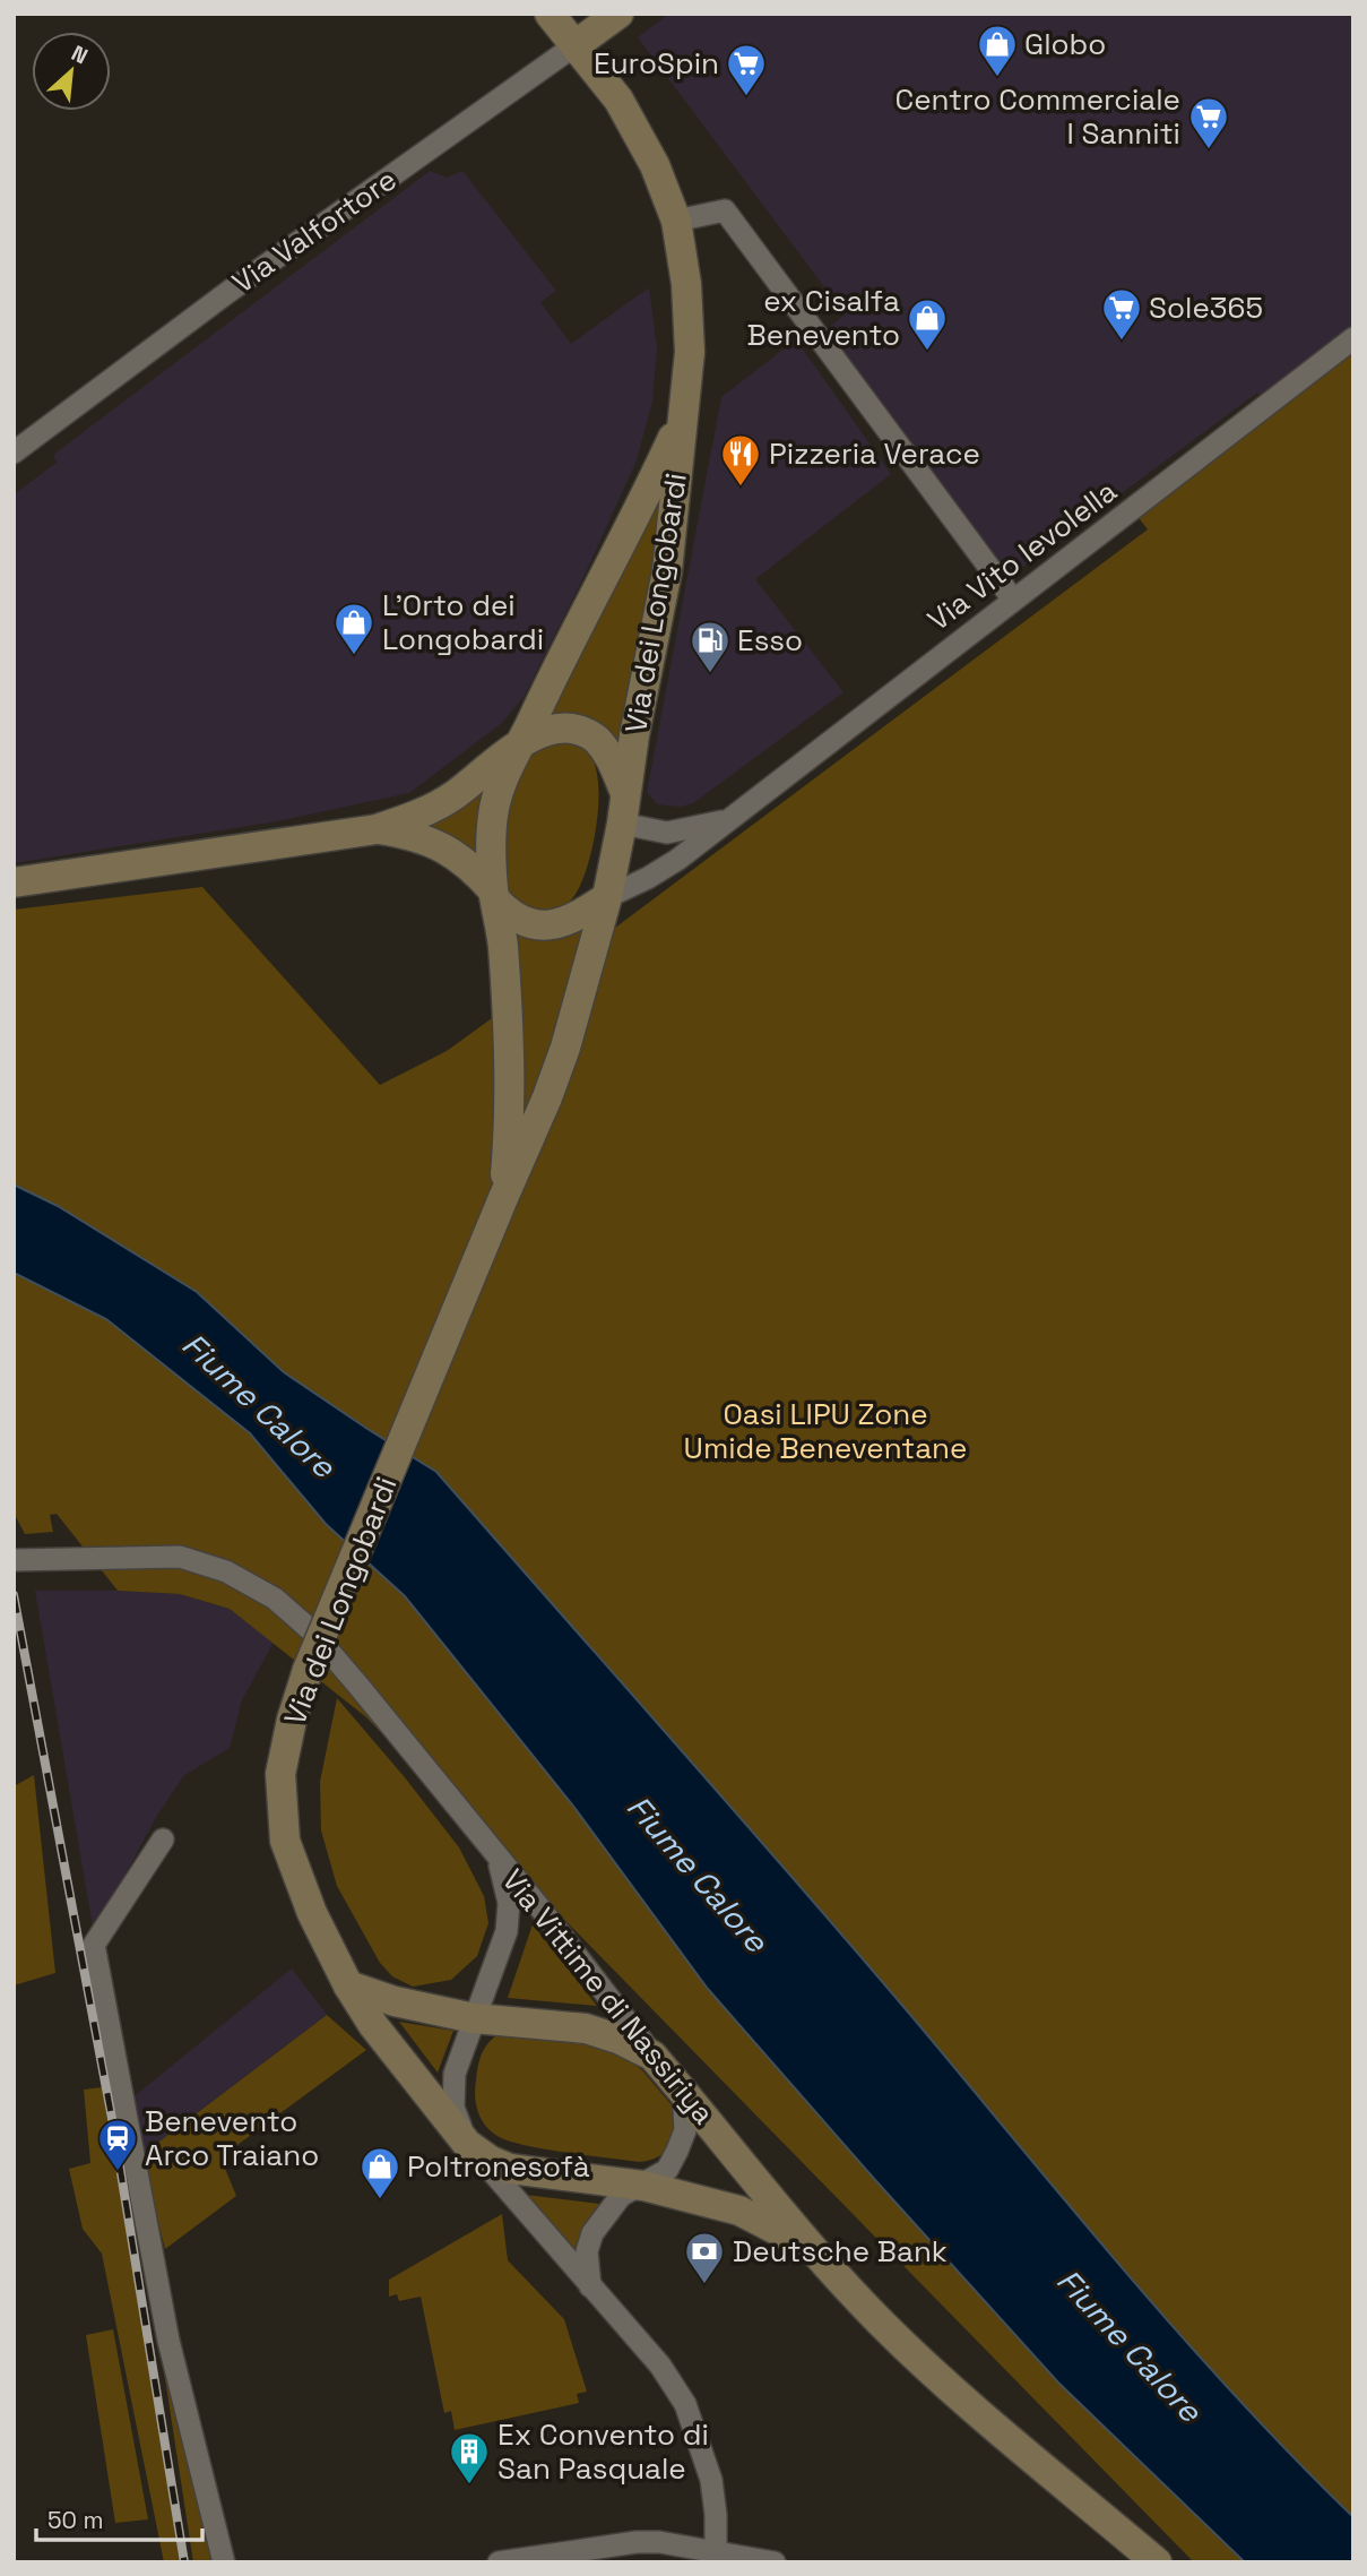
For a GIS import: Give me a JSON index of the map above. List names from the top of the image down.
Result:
{
  "streets": {
    "main road": ["Via Valfortore", "Via dei Longobardi", "Via Vittime di Nassiriya"],
    "street": ["Via Vito Ievolella"]
  },
  "crossings": [
    ["Via Valfortore", "Via dei Longobardi"],
    ["Via Vito Ievolella", "Via dei Longobardi"],
    ["Via dei Longobardi", "Via Vittime di Nassiriya"]
  ],
  "water": ["Fiume Calore"],
  "parks": ["Oasi LIPU Zone Umide Beneventane"],
  "places": {
    "shop": [
      "Globo",
      "ex Cisalfa Benevento",
      "L'Orto dei Longobardi",
      "Poltronesofà"
    ],
    "supermarket": ["EuroSpin", "Centro Commerciale I Sanniti", "Sole365"],
    "restaurant": ["Pizzeria Verace"],
    "fuel station": ["Esso"],
    "station": ["Benevento Arco Traiano"],
    "bank": ["Deutsche Bank"],
    "building": ["Ex Convento di San Pasquale"]
  },
  "scale_bar": "50 m",
  "north": "top right"
}
